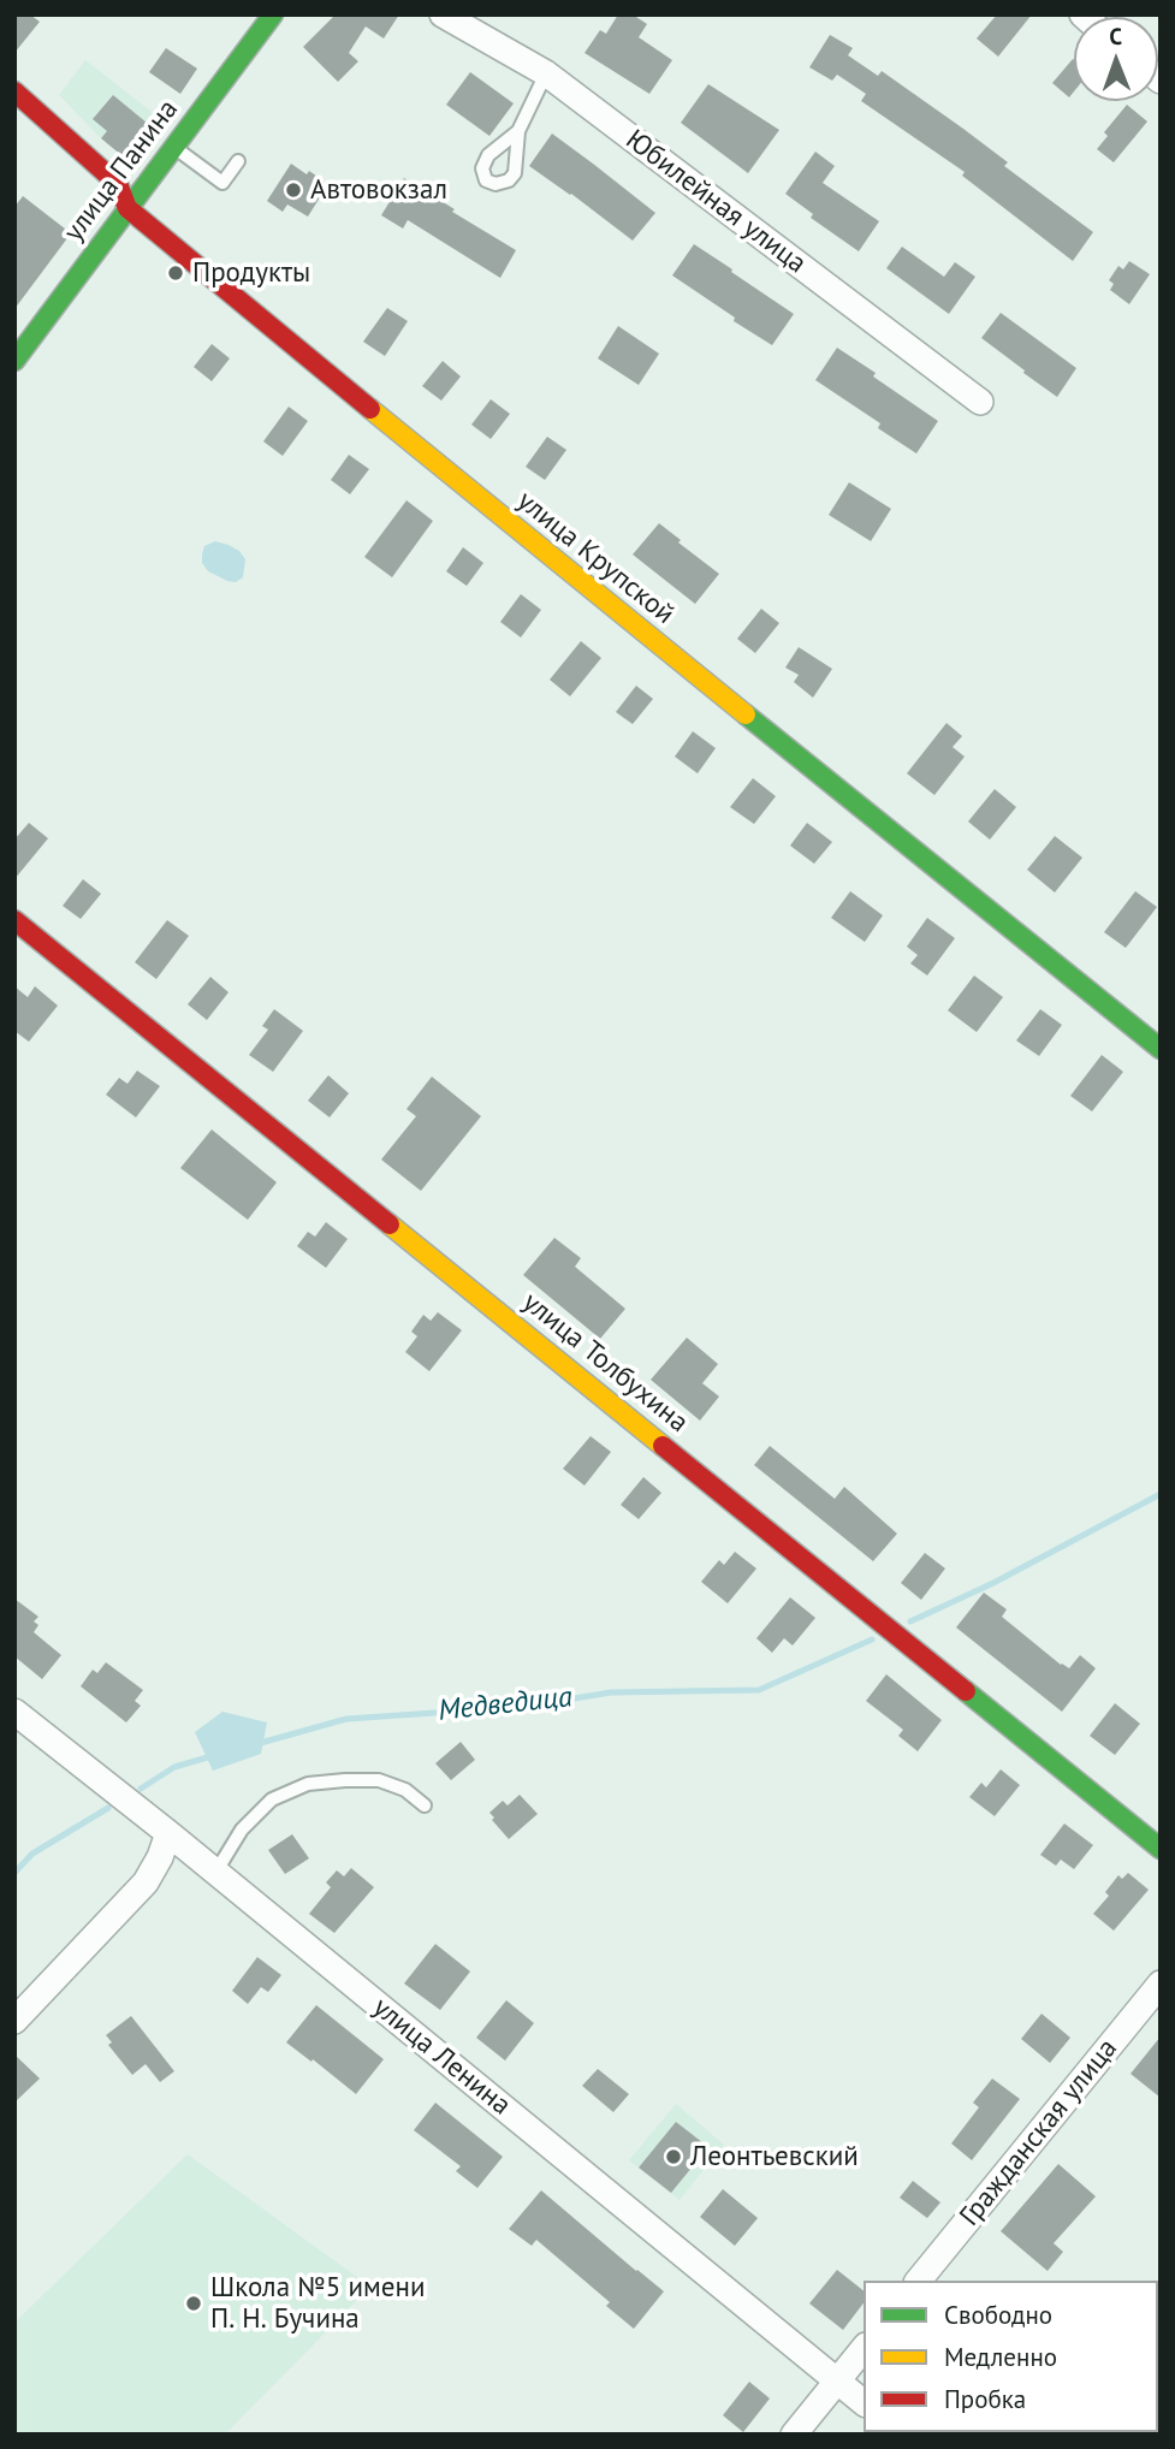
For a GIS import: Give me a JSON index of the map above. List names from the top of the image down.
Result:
{
  "streets": {
    "street": [
      "улица Панина",
      "Юбилейная улица",
      "улица Крупской",
      "улица Толбухина",
      "улица Ленина",
      "Гражданская улица"
    ]
  },
  "crossings": [
    ["улица Панина", "улица Крупской"]
  ],
  "water": ["Медведица"],
  "places": [
    "Автовокзал",
    "Продукты",
    "Леонтьевский",
    "Школа №5 имени П. Н. Бучина"
  ],
  "legend": ["Свободно", "Медленно", "Пробка"],
  "north": "top"
}
